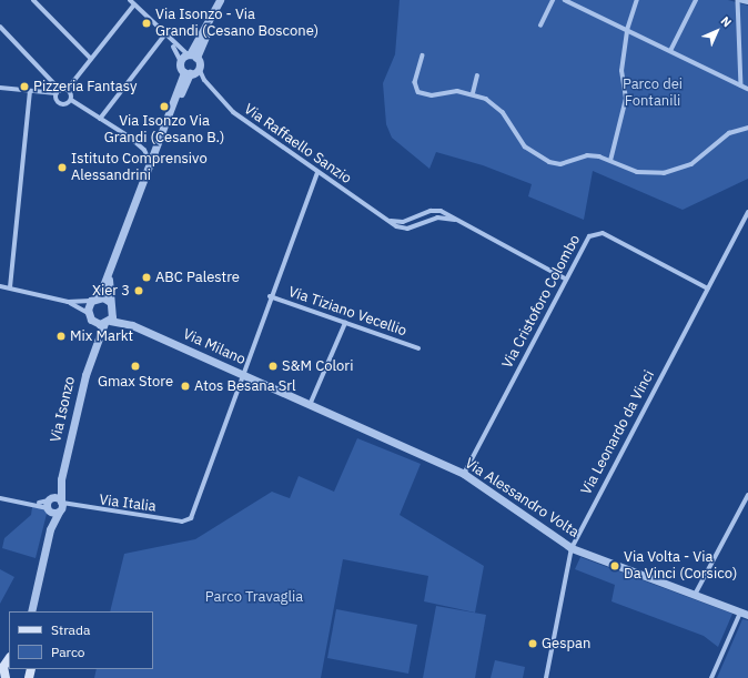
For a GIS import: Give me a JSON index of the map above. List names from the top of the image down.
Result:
{
  "streets": {
    "street": [
      "Via Raffaello Sanzio",
      "Via Cristoforo Colombo",
      "Via Tiziano Vecellio",
      "Via Milano",
      "Via Isonzo",
      "Via Leonardo da Vinci",
      "Via Alessandro Volta",
      "Via Italia"
    ]
  },
  "crossings": [
    ["Via Cristoforo Colombo", "Via Leonardo da Vinci"],
    ["Via Cristoforo Colombo", "Via Alessandro Volta"],
    ["Via Milano", "Via Isonzo"],
    ["Via Milano", "Via Alessandro Volta"],
    ["Via Milano", "Via Italia"],
    ["Via Isonzo", "Via Italia"],
    ["Via Leonardo da Vinci", "Via Alessandro Volta"]
  ],
  "parks": ["Parco dei Fontanili", "Parco Travaglia"],
  "places": [
    "Via Isonzo - Via Grandi (Cesano Boscone)",
    "Pizzeria Fantasy",
    "Via Isonzo Via Grandi (Cesano B.)",
    "Istituto Comprensivo Alessandrini",
    "ABC Palestre",
    "Xier 3",
    "Mix Markt",
    "Gmax Store",
    "S&M Colori",
    "Atos Besana Srl",
    "Via Volta - Via Da Vinci (Corsico)",
    "Gespan"
  ],
  "legend": ["Strada", "Parco"],
  "north": "top right"
}
